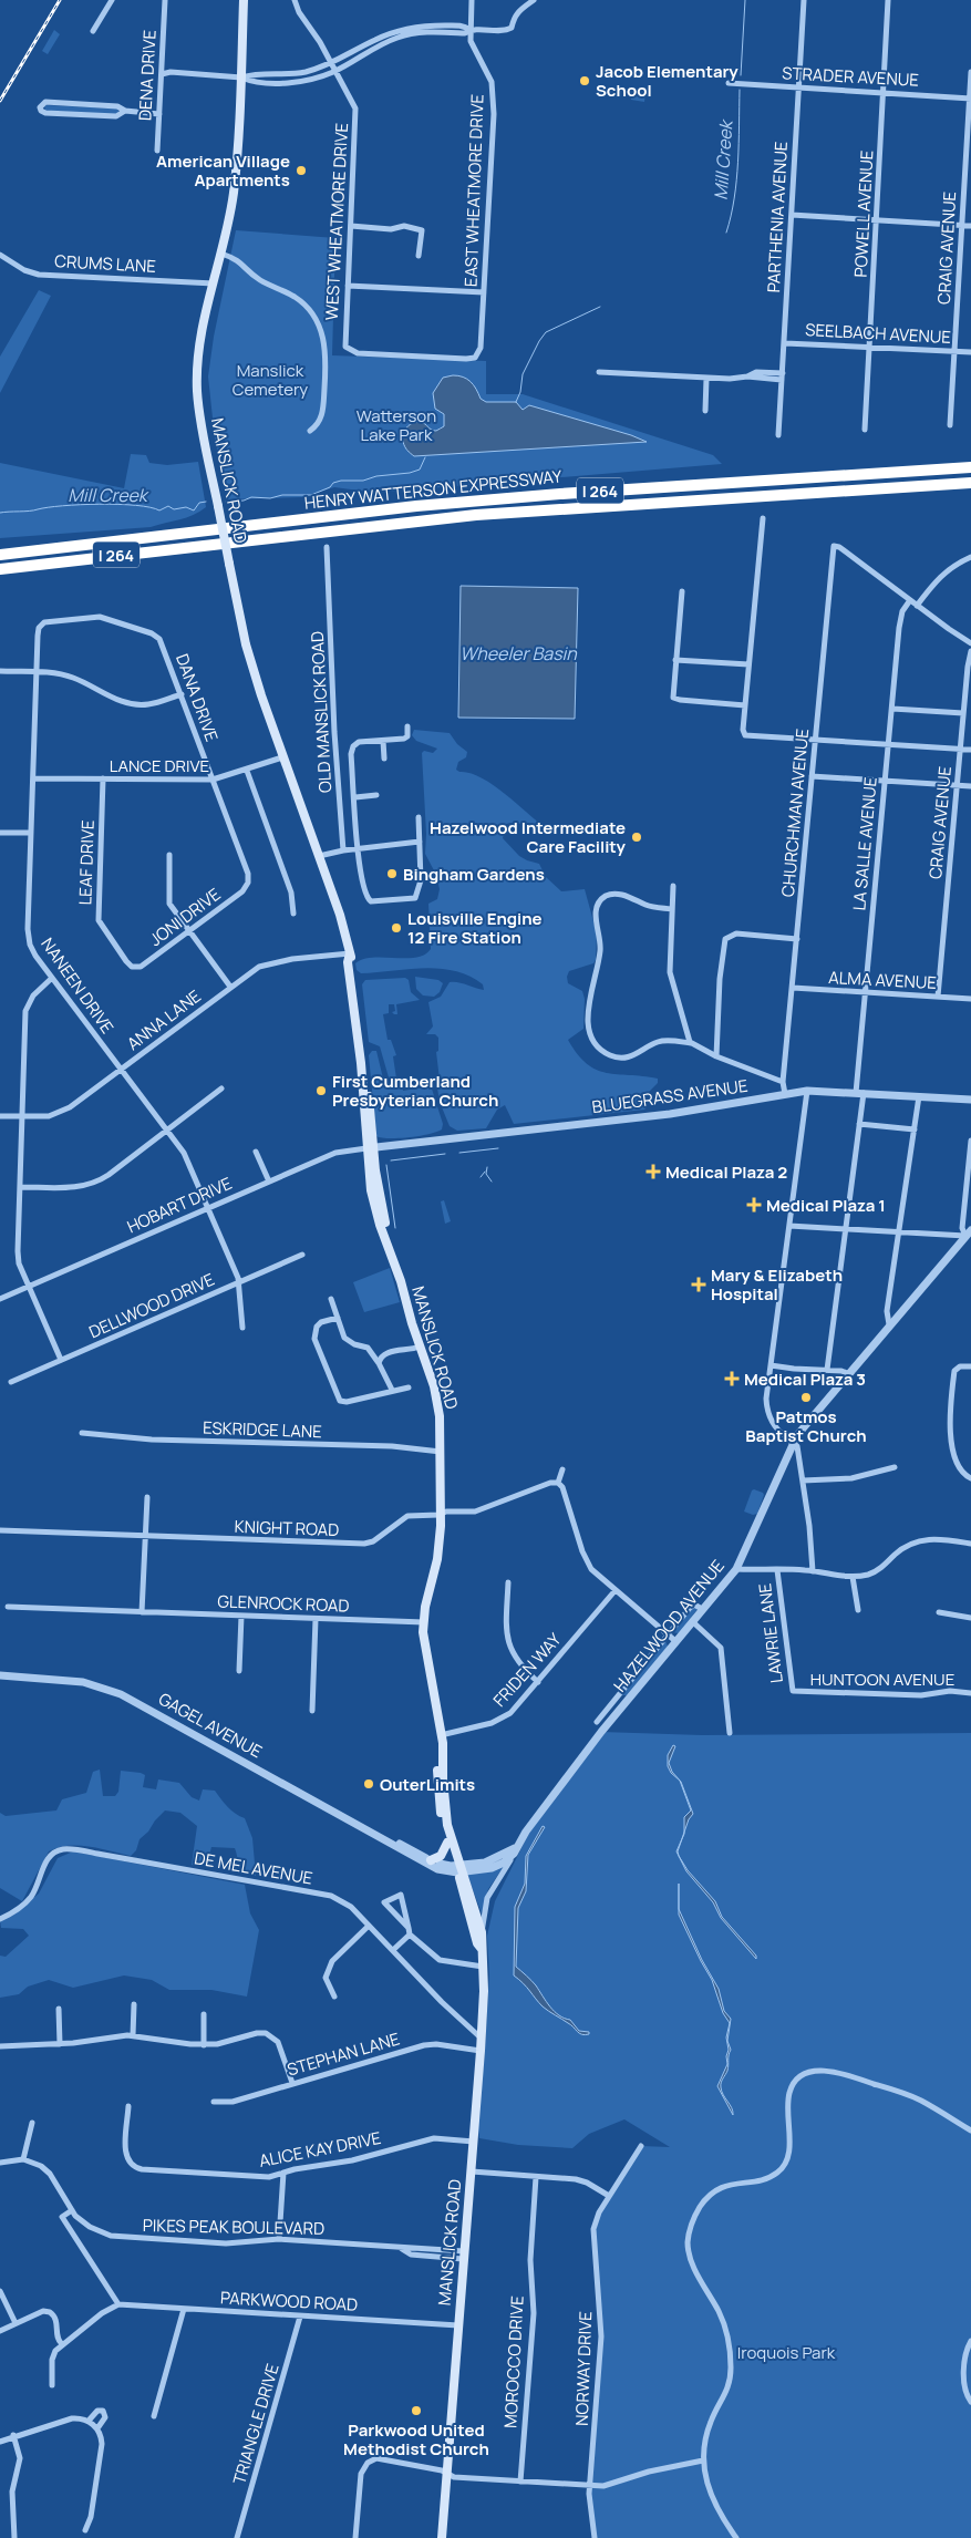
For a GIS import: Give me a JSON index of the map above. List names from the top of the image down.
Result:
{
  "streets": {
    "highway": ["HENRY WATTERSON EXPRESSWAY", "I 264"],
    "main road": ["MANSLICK ROAD"],
    "street": [
      "DENA DRIVE",
      "STRADER AVENUE",
      "EAST WHEATMORE DRIVE",
      "POWELL AVENUE",
      "PARTHENIA AVENUE",
      "WEST WHEATMORE DRIVE",
      "CRAIG AVENUE",
      "CRUMS LANE",
      "SEELBACH AVENUE",
      "DANA DRIVE",
      "OLD MANSLICK ROAD",
      "LANCE DRIVE",
      "CHURCHMAN AVENUE",
      "LA SALLE AVENUE",
      "LEAF DRIVE",
      "JONI DRIVE",
      "ALMA AVENUE",
      "NANEEN DRIVE",
      "ANNA LANE",
      "BLUEGRASS AVENUE",
      "HOBART DRIVE",
      "DELLWOOD DRIVE",
      "ESKRIDGE LANE",
      "KNIGHT ROAD",
      "GLENROCK ROAD",
      "HAZELWOOD AVENUE",
      "LAWRIE LANE",
      "FRIDEN WAY",
      "HUNTOON AVENUE",
      "GAGEL AVENUE",
      "DE MEL AVENUE",
      "STEPHAN LANE",
      "ALICE KAY DRIVE",
      "PIKES PEAK BOULEVARD",
      "PARKWOOD ROAD",
      "MOROCCO DRIVE",
      "NORWAY DRIVE",
      "TRIANGLE DRIVE"
    ]
  },
  "crossings": [
    ["STRADER AVENUE", "POWELL AVENUE"],
    ["STRADER AVENUE", "PARTHENIA AVENUE"],
    ["STRADER AVENUE", "CRAIG AVENUE"],
    ["EAST WHEATMORE DRIVE", "WEST WHEATMORE DRIVE"],
    ["POWELL AVENUE", "SEELBACH AVENUE"],
    ["PARTHENIA AVENUE", "SEELBACH AVENUE"],
    ["CRAIG AVENUE", "SEELBACH AVENUE"],
    ["CRAIG AVENUE", "ALMA AVENUE"],
    ["CRUMS LANE", "MANSLICK ROAD"],
    ["MANSLICK ROAD", "LANCE DRIVE"],
    ["MANSLICK ROAD", "ANNA LANE"],
    ["MANSLICK ROAD", "BLUEGRASS AVENUE"],
    ["MANSLICK ROAD", "HOBART DRIVE"],
    ["MANSLICK ROAD", "ESKRIDGE LANE"],
    ["MANSLICK ROAD", "KNIGHT ROAD"],
    ["MANSLICK ROAD", "GLENROCK ROAD"],
    ["MANSLICK ROAD", "HAZELWOOD AVENUE"],
    ["MANSLICK ROAD", "FRIDEN WAY"],
    ["MANSLICK ROAD", "GAGEL AVENUE"],
    ["MANSLICK ROAD", "DE MEL AVENUE"],
    ["MANSLICK ROAD", "STEPHAN LANE"],
    ["MANSLICK ROAD", "ALICE KAY DRIVE"],
    ["MANSLICK ROAD", "PIKES PEAK BOULEVARD"],
    ["MANSLICK ROAD", "PARKWOOD ROAD"],
    ["DANA DRIVE", "LANCE DRIVE"],
    ["DANA DRIVE", "JONI DRIVE"],
    ["DANA DRIVE", "NANEEN DRIVE"],
    ["LANCE DRIVE", "LEAF DRIVE"],
    ["LANCE DRIVE", "NANEEN DRIVE"],
    ["CHURCHMAN AVENUE", "LA SALLE AVENUE"],
    ["CHURCHMAN AVENUE", "ALMA AVENUE"],
    ["CHURCHMAN AVENUE", "BLUEGRASS AVENUE"],
    ["LA SALLE AVENUE", "ALMA AVENUE"],
    ["LA SALLE AVENUE", "BLUEGRASS AVENUE"],
    ["LEAF DRIVE", "JONI DRIVE"],
    ["NANEEN DRIVE", "ANNA LANE"],
    ["NANEEN DRIVE", "HOBART DRIVE"],
    ["NANEEN DRIVE", "DELLWOOD DRIVE"],
    ["BLUEGRASS AVENUE", "HOBART DRIVE"],
    ["HAZELWOOD AVENUE", "GAGEL AVENUE"],
    ["LAWRIE LANE", "HUNTOON AVENUE"],
    ["PARKWOOD ROAD", "TRIANGLE DRIVE"]
  ],
  "water": ["Mill Creek", "Wheeler Basin"],
  "parks": ["Manslick Cemetery", "Watterson Lake Park", "Iroquois Park"],
  "places": {
    "other": [
      "Jacob Elementary School",
      "American Village Apartments",
      "Hazelwood Intermediate Care Facility",
      "Bingham Gardens",
      "Louisville Engine 12 Fire Station",
      "First Cumberland Presbyterian Church",
      "Patmos Baptist Church",
      "OuterLimits",
      "Parkwood United Methodist Church"
    ],
    "health": [
      "Medical Plaza 2",
      "Medical Plaza 1",
      "Mary & Elizabeth Hospital",
      "Medical Plaza 3"
    ]
  }
}
